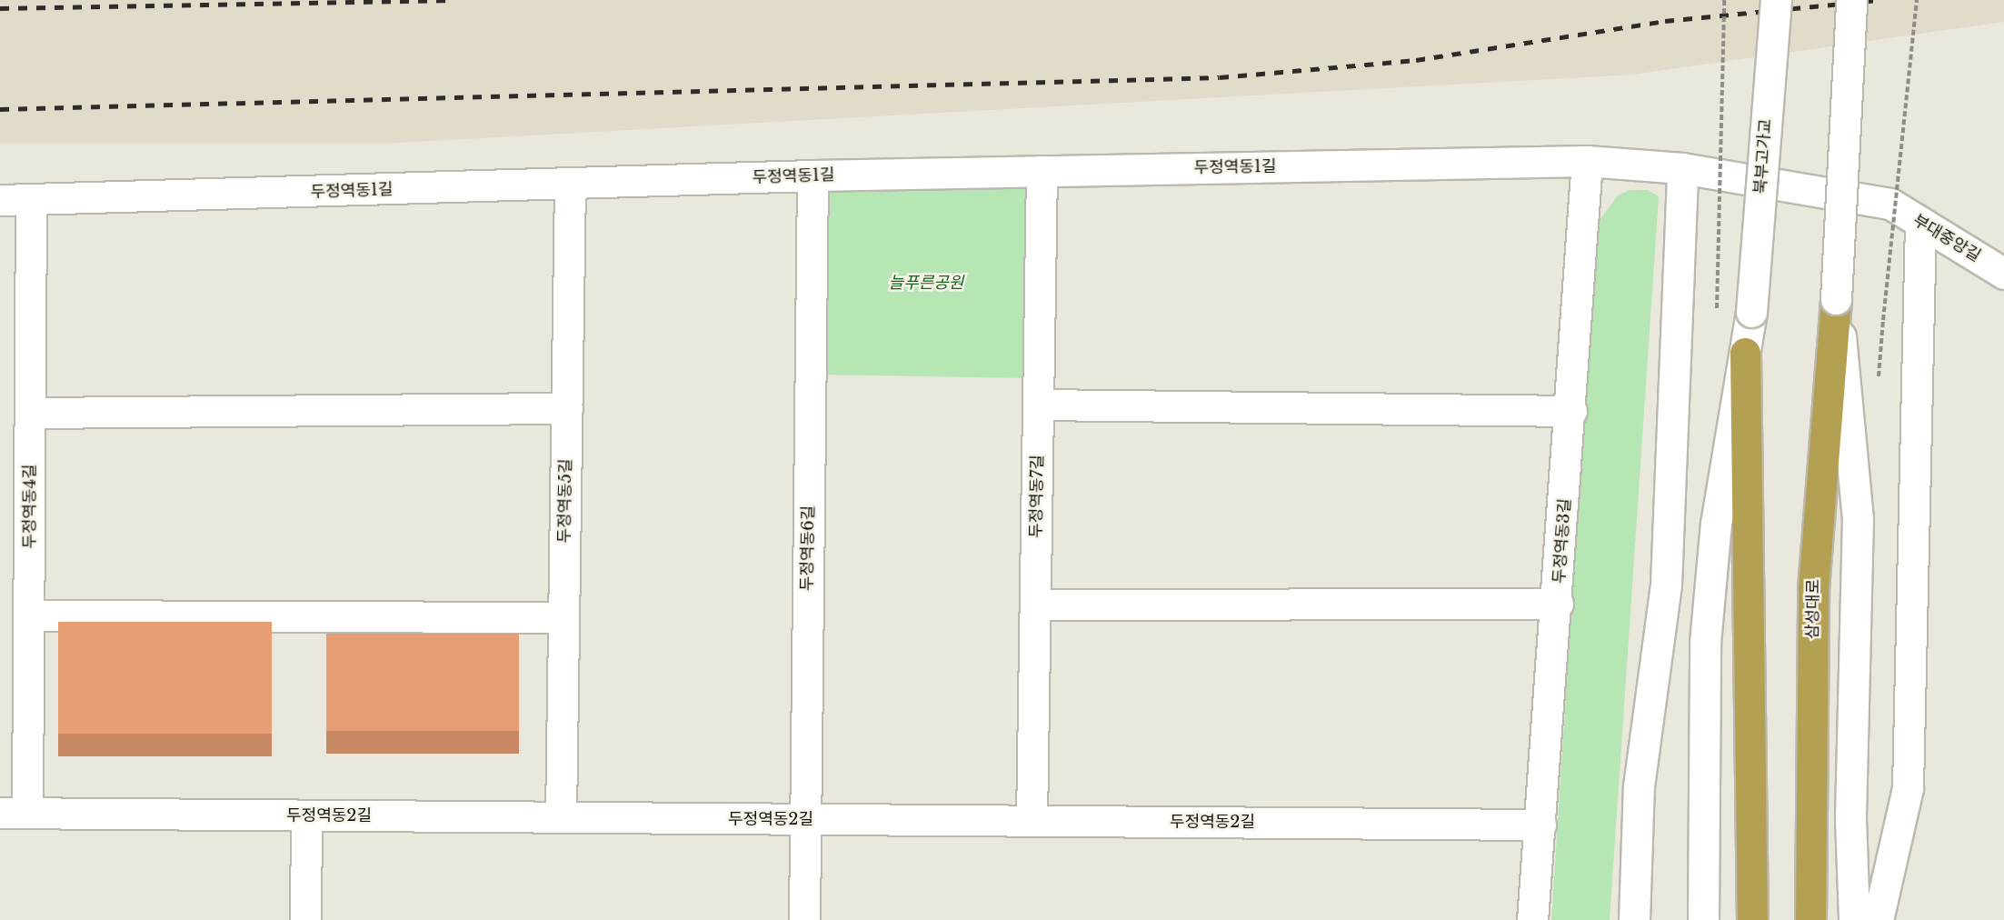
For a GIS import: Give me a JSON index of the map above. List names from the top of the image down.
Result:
{
  "streets": {
    "highway": ["삼성대로"],
    "street": [
      "북부고가교",
      "두정역동1길",
      "부대중앙길",
      "두정역동7길",
      "두정역동5길",
      "두정역동4길",
      "두정역동3길",
      "두정역동6길",
      "두정역동2길"
    ]
  },
  "crossings": [
    ["두정역동1길", "부대중앙길"],
    ["두정역동1길", "두정역동7길"],
    ["두정역동1길", "두정역동5길"],
    ["두정역동1길", "두정역동4길"],
    ["두정역동1길", "두정역동3길"],
    ["두정역동1길", "두정역동6길"],
    ["두정역동7길", "두정역동2길"],
    ["두정역동5길", "두정역동2길"],
    ["두정역동4길", "두정역동2길"],
    ["두정역동3길", "두정역동2길"],
    ["두정역동6길", "두정역동2길"]
  ],
  "parks": ["늘푸른공원"]
}
